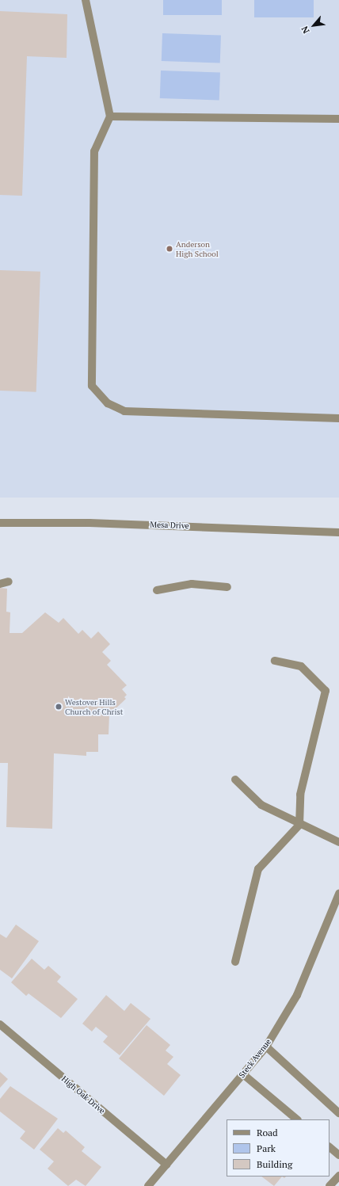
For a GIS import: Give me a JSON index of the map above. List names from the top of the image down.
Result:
{
  "streets": {
    "street": ["Mesa Drive", "Steck Avenue", "High Oak Drive"]
  },
  "crossings": [
    ["Steck Avenue", "High Oak Drive"]
  ],
  "places": ["Anderson High School", "Westover Hills Church of Christ"],
  "legend": ["Road", "Park", "Building"],
  "north": "bottom left"
}
